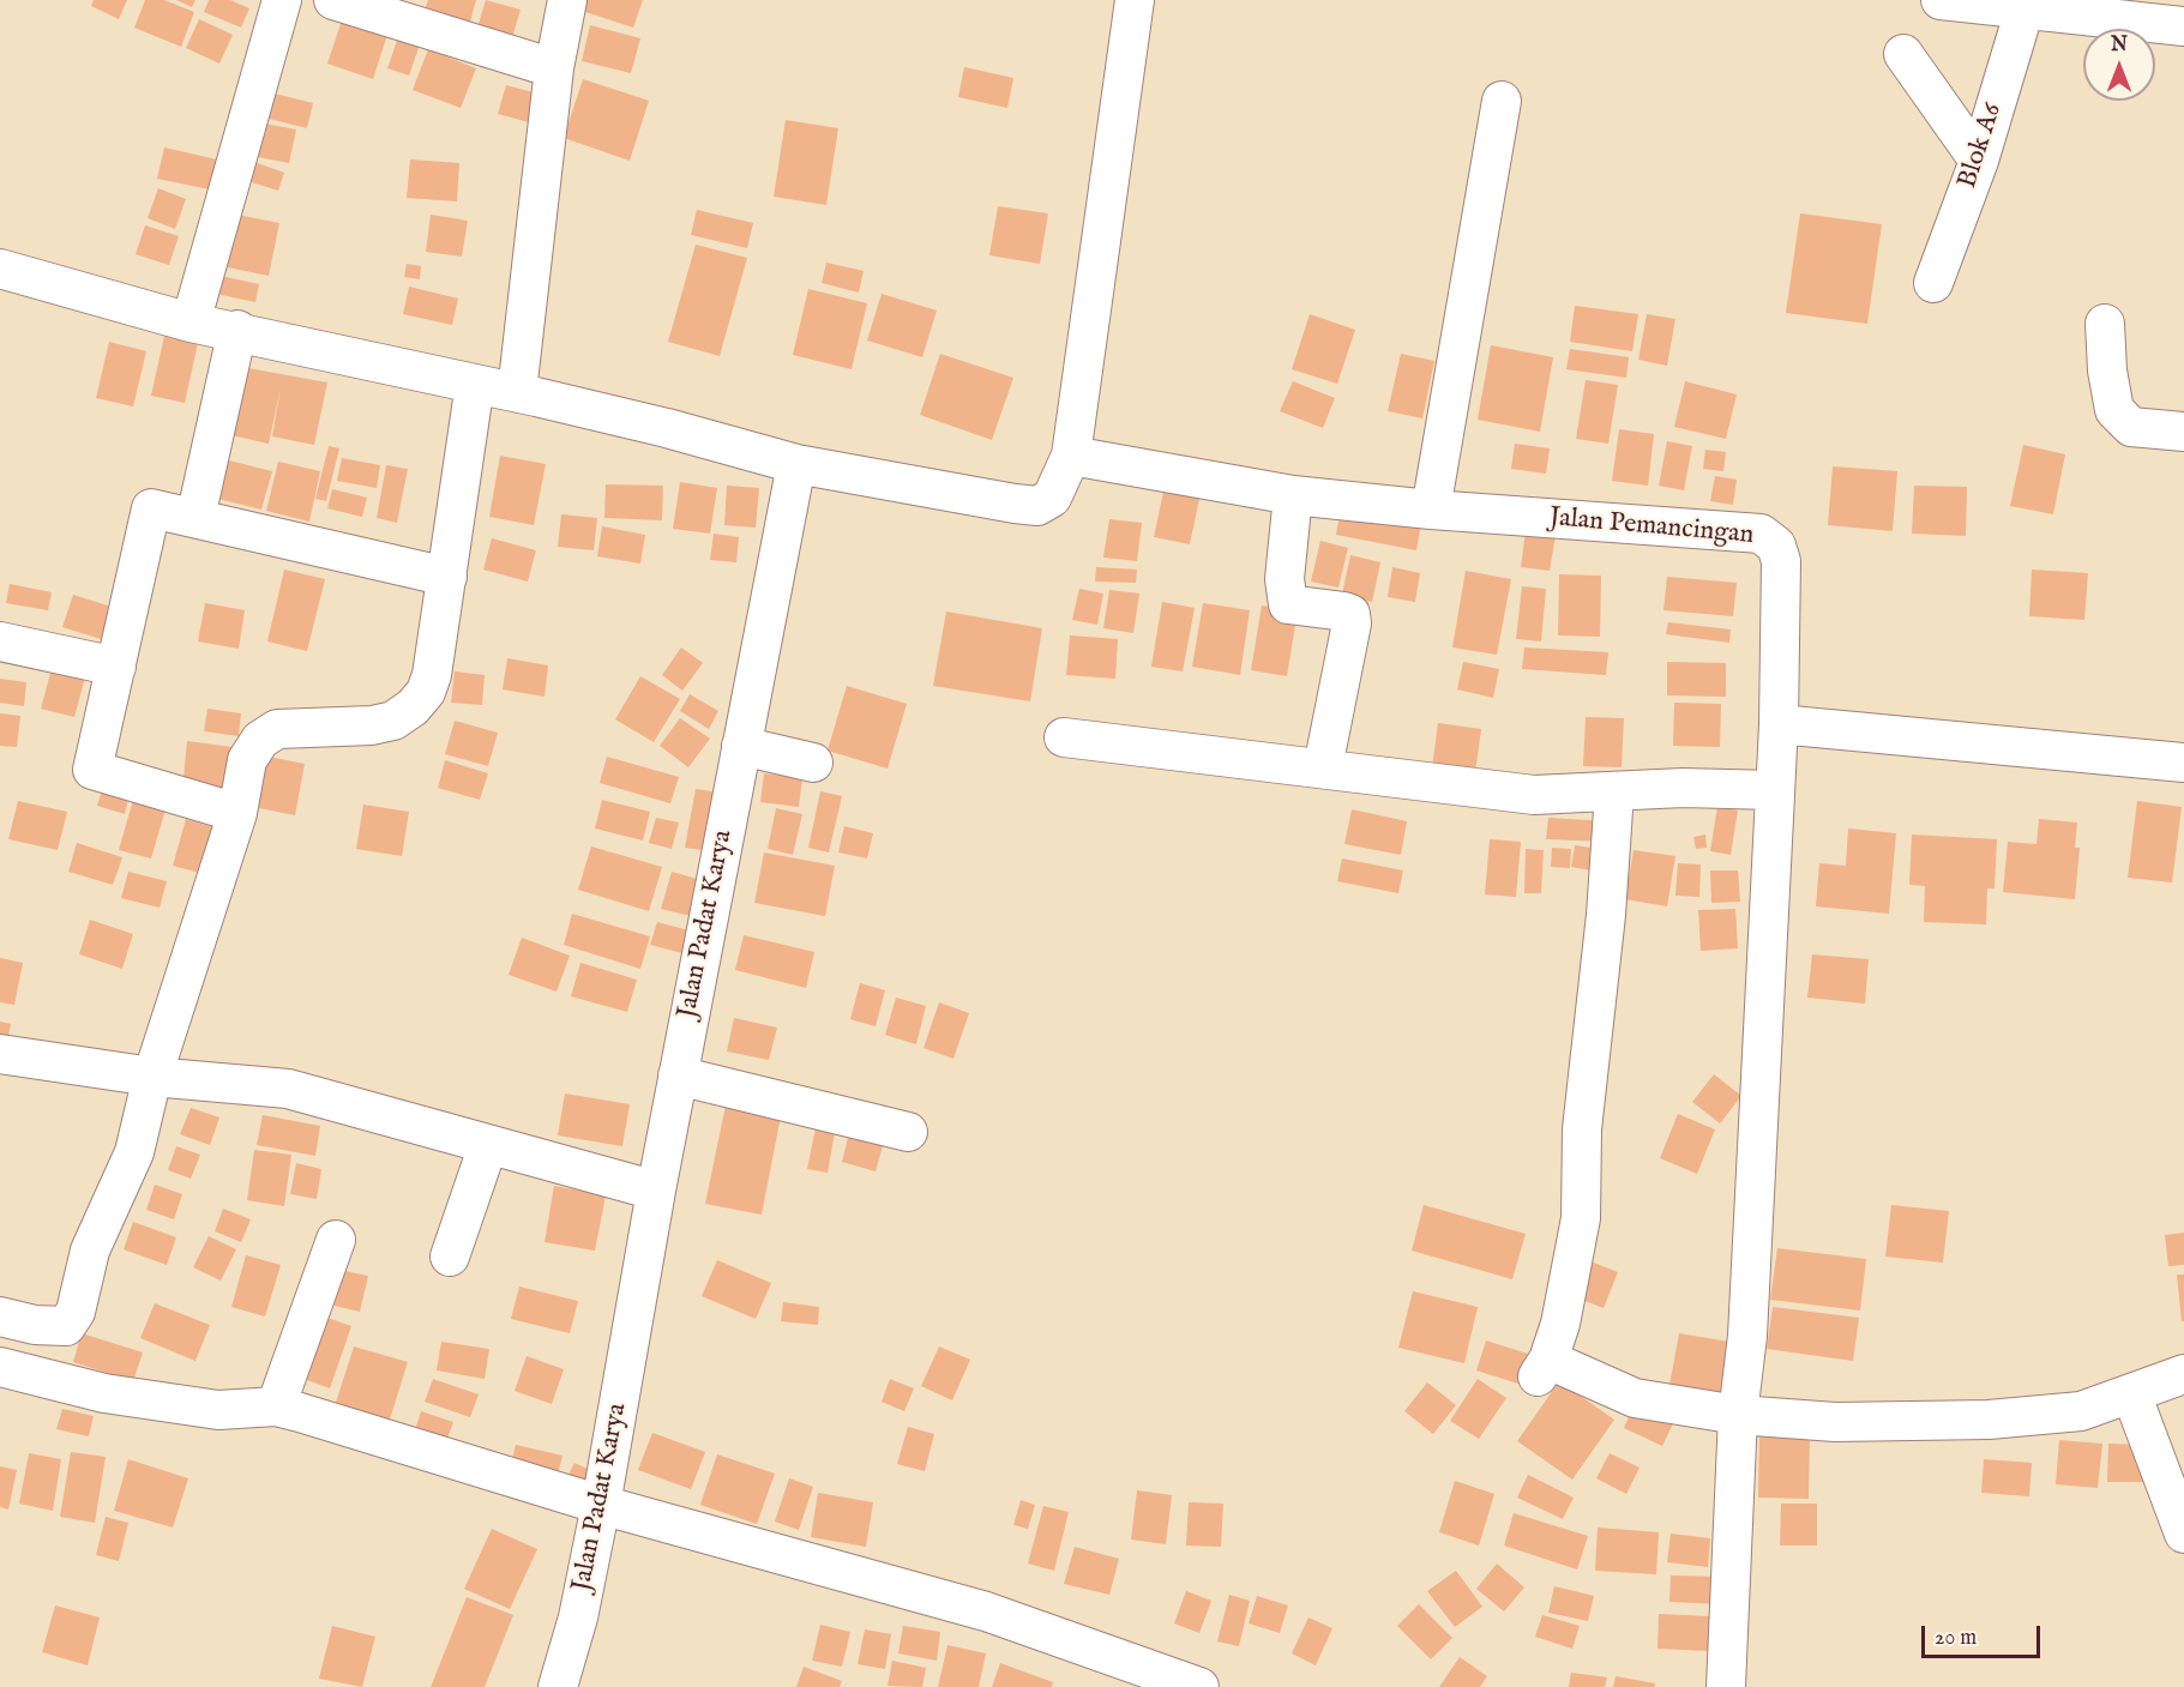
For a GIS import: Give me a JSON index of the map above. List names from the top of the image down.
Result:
{
  "streets": {
    "street": ["Blok A6", "Jalan Pemancingan", "Jalan Padat Karya"]
  },
  "scale_bar": "20 m",
  "north": "top"
}
